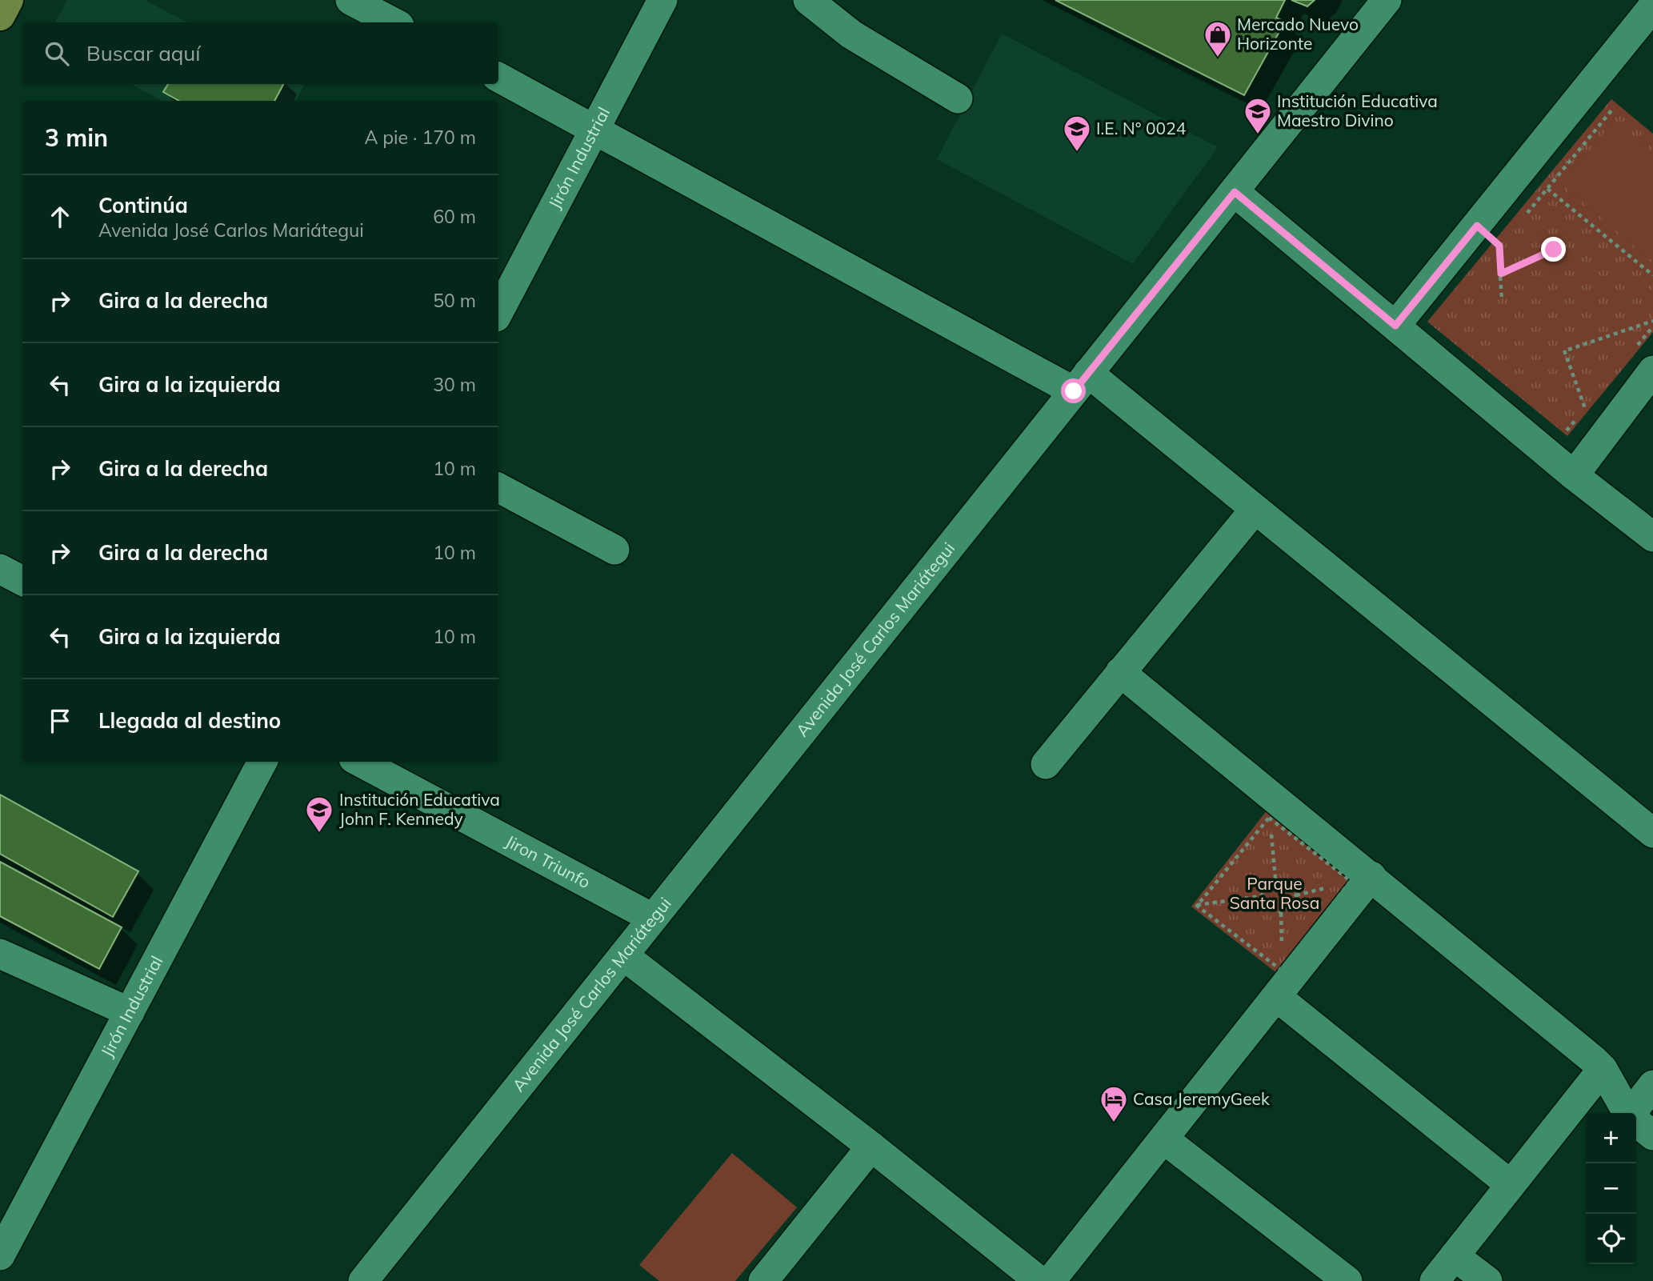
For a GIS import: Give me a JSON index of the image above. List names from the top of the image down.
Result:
{
  "streets": {
    "street": ["Jirón Industrial", "Avenida José Carlos Mariátegui", "Jiron Triunfo"]
  },
  "crossings": [
    ["Avenida José Carlos Mariátegui", "Jiron Triunfo"]
  ],
  "parks": ["Parque Santa Rosa"],
  "places": {
    "shop": ["Mercado Nuevo Horizonte"],
    "school or university": ["Institución Educativa Maestro Divino", "I.E. N° 0024", "Institución Educativa John F. Kennedy"],
    "hotel": ["Casa JeremyGeek"]
  },
  "page": {
    "search": "Buscar aquí",
    "heading": ["3 min", "A pie · 170 m"],
    "list": [
      ["Continúa", "Avenida José Carlos Mariátegui", "60 m"],
      ["Gira a la derecha", "50 m"],
      ["Gira a la izquierda", "30 m"],
      ["Gira a la derecha", "10 m"],
      ["Gira a la derecha", "10 m"],
      ["Gira a la izquierda", "10 m"],
      "Llegada al destino"
    ],
    "map_buttons": ["+", "−"]
  }
}
